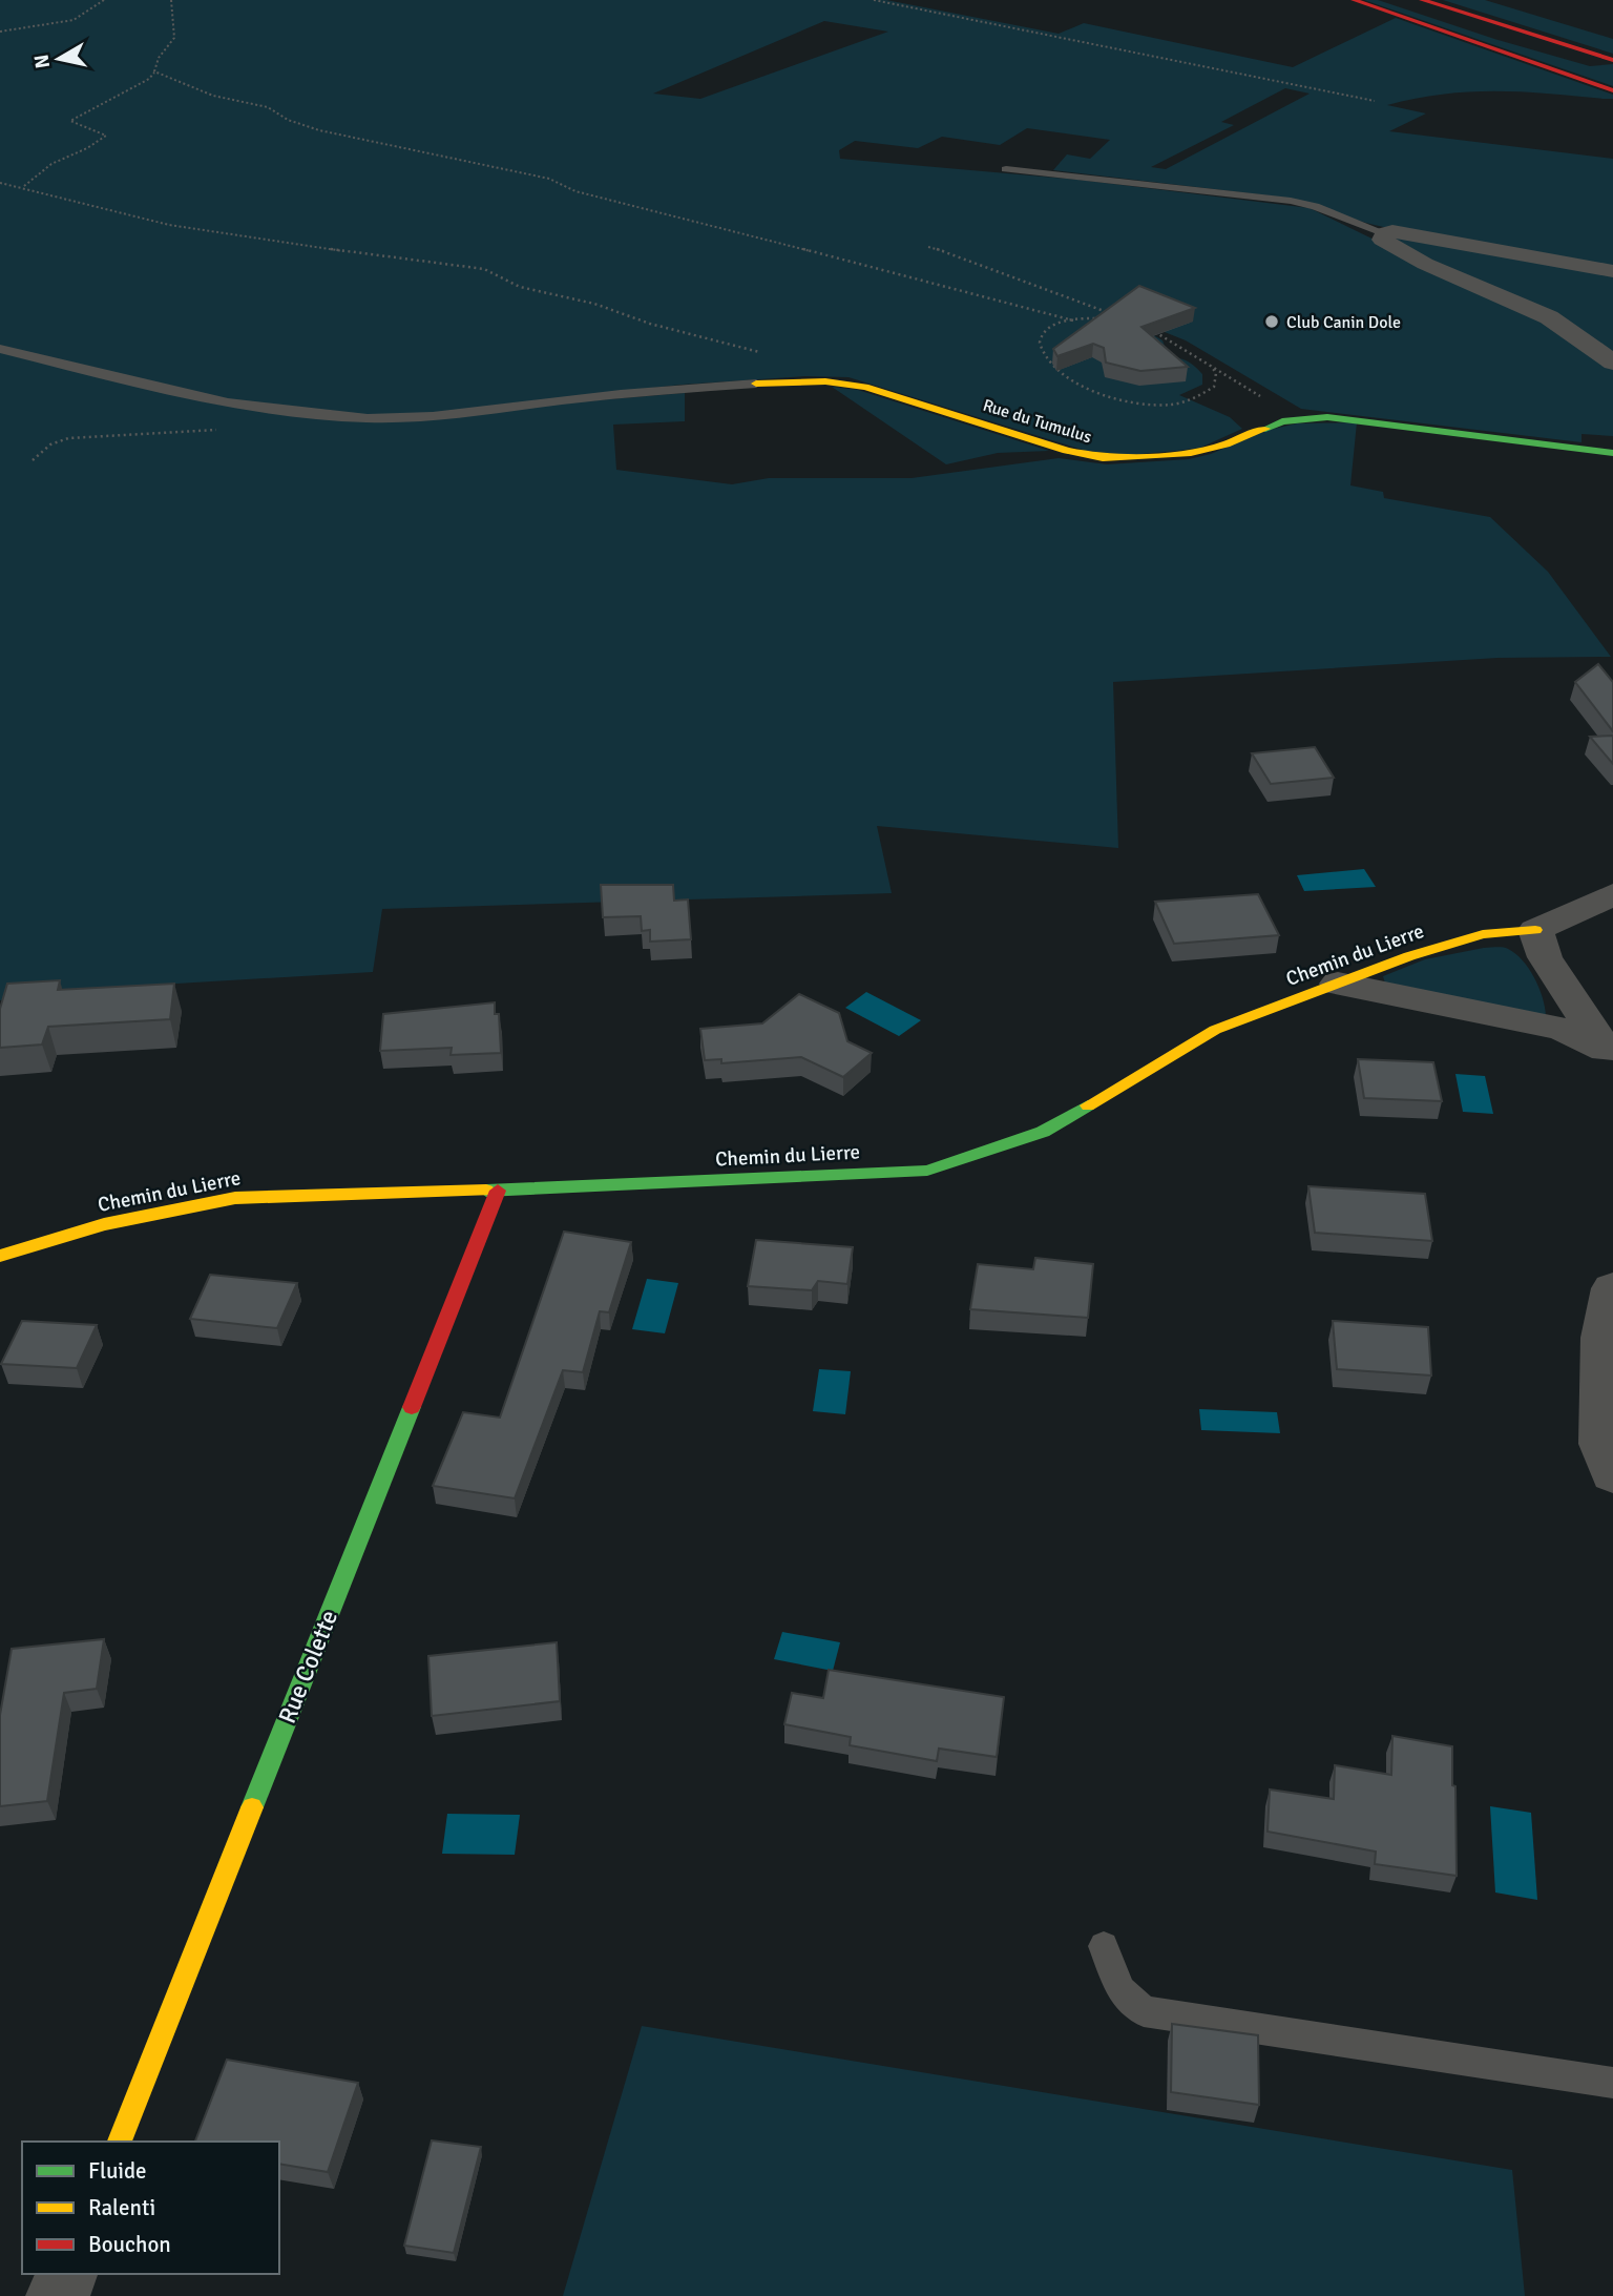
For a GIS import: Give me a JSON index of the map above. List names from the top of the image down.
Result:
{
  "streets": {
    "street": ["Rue du Tumulus", "Chemin du Lierre", "Rue Colette"]
  },
  "crossings": [
    ["Chemin du Lierre", "Rue Colette"]
  ],
  "places": ["Club Canin Dole"],
  "legend": ["Fluide", "Ralenti", "Bouchon"],
  "north": "left"
}
